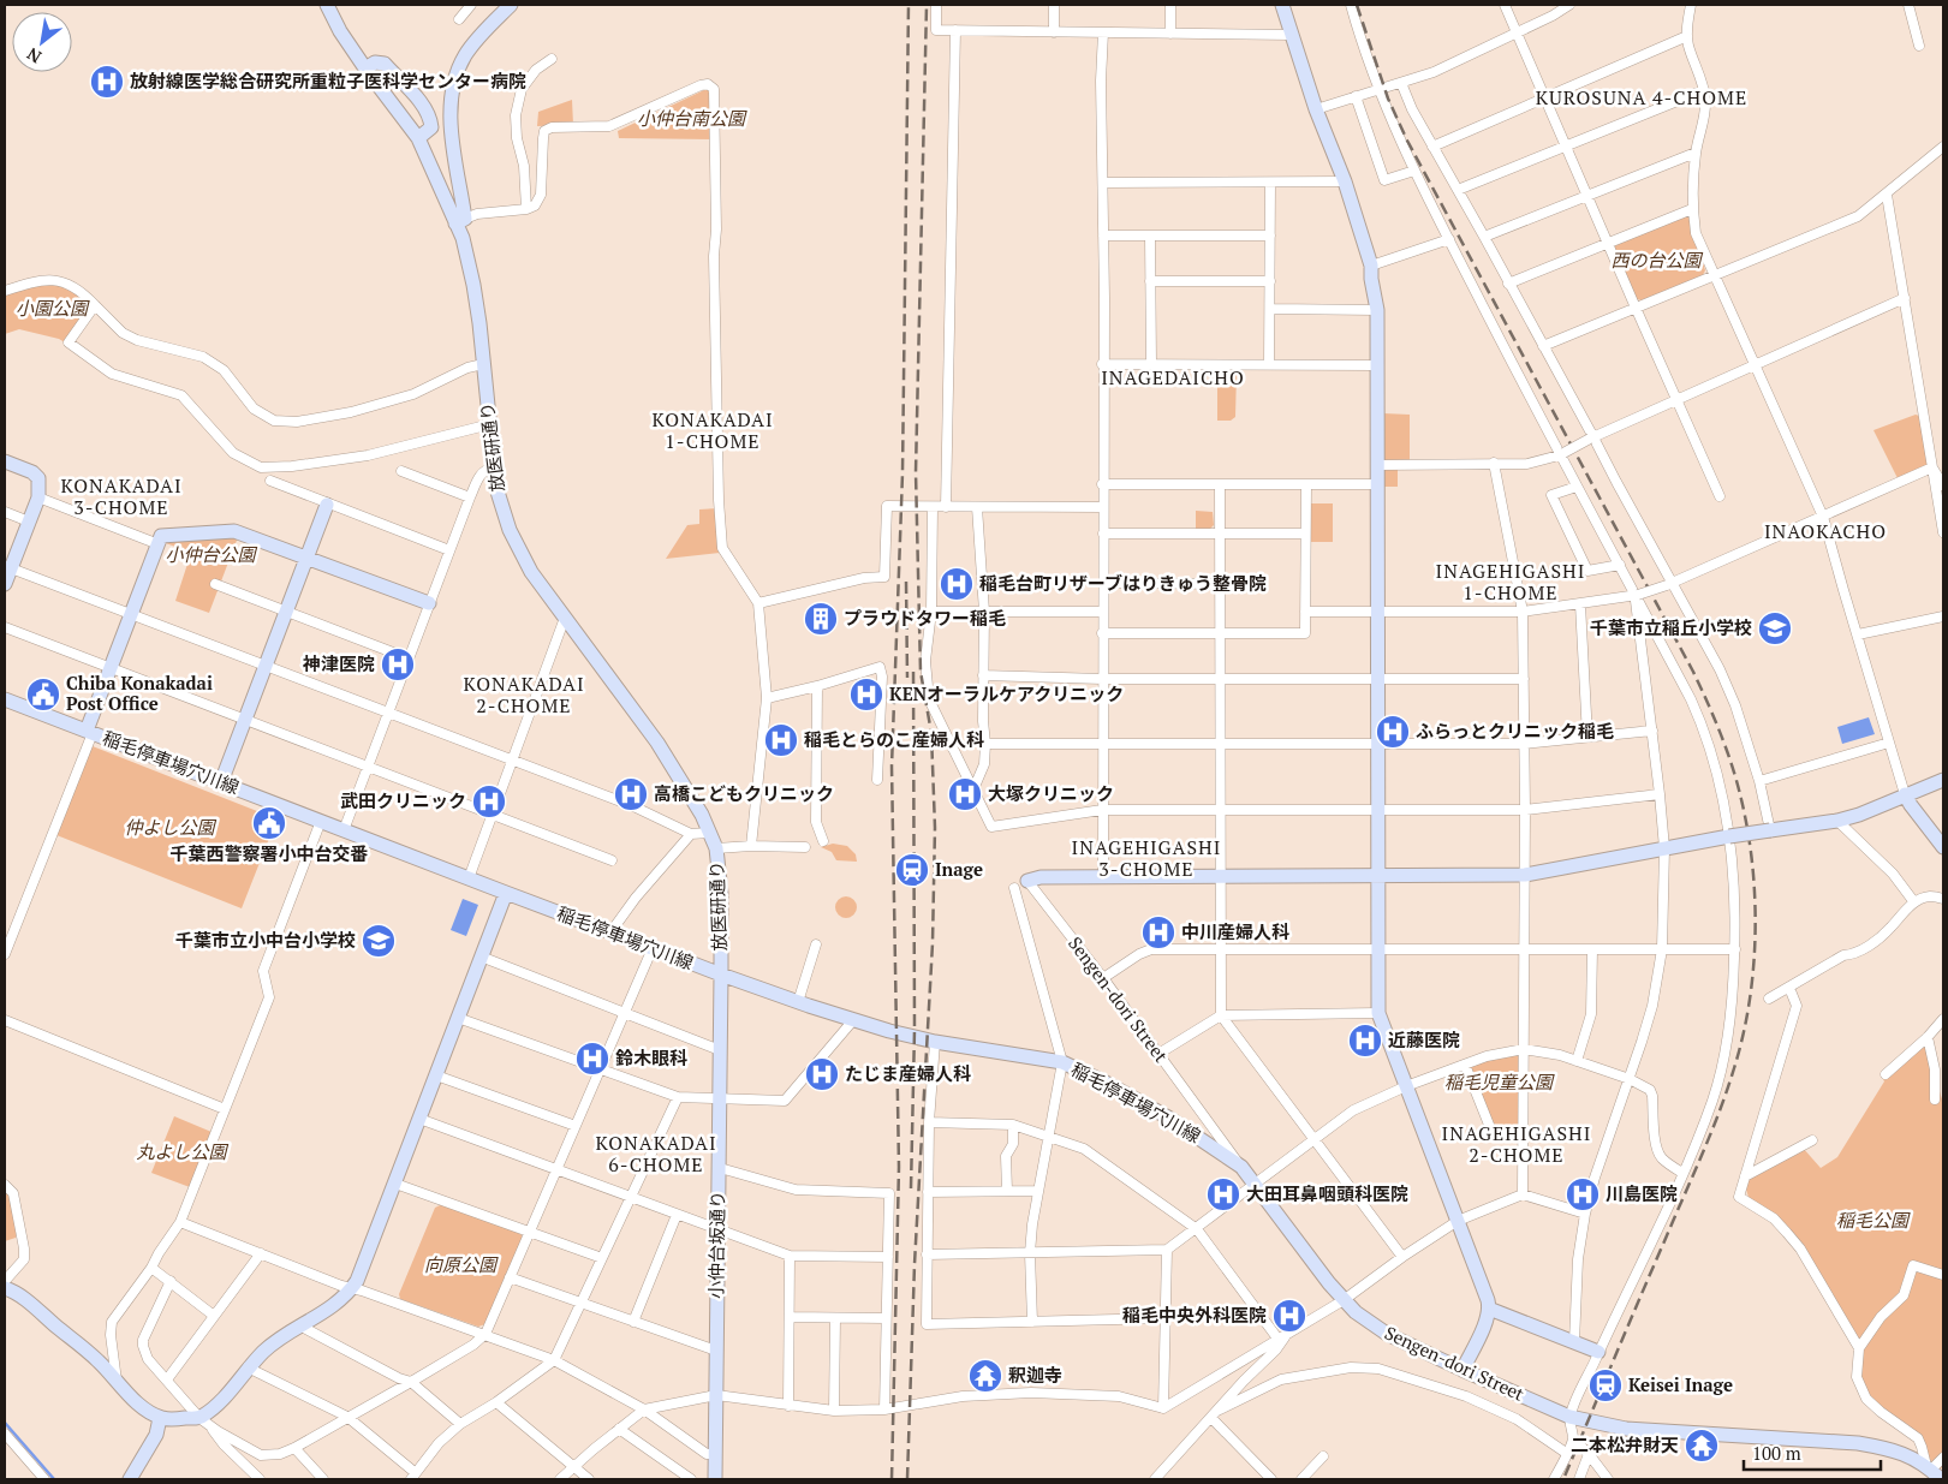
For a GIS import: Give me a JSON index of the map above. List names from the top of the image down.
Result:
{
  "streets": {
    "street": [
      "放医研通り",
      "稲毛停車場穴川線",
      "Sengen-dori Street",
      "小仲台坂通り"
    ]
  },
  "crossings": [
    ["放医研通り", "稲毛停車場穴川線"],
    ["放医研通り", "小仲台坂通り"],
    ["稲毛停車場穴川線", "Sengen-dori Street"],
    ["稲毛停車場穴川線", "小仲台坂通り"]
  ],
  "districts": [
    "KUROSUNA 4-CHOME",
    "INAGEDAICHO",
    "KONAKADAI 1-CHOME",
    "KONAKADAI 3-CHOME",
    "INAOKACHO",
    "INAGEHIGASHI 1-CHOME",
    "KONAKADAI 2-CHOME",
    "INAGEHIGASHI 3-CHOME",
    "INAGEHIGASHI 2-CHOME",
    "KONAKADAI 6-CHOME"
  ],
  "parks": [
    "小仲台南公園",
    "西の台公園",
    "小園公園",
    "小仲台公園",
    "仲よし公園",
    "稲毛児童公園",
    "丸よし公園",
    "稲毛公園",
    "向原公園"
  ],
  "places": {
    "hospital": [
      "放射線医学総合研究所重粒子医科学センター病院",
      "稲毛台町リザーブはりきゅう整骨院",
      "神津医院",
      "KENオーラルケアクリニック",
      "ふらっとクリニック稲毛",
      "稲毛とらのこ産婦人科",
      "高橋こどもクリニック",
      "大塚クリニック",
      "武田クリニック",
      "中川産婦人科",
      "近藤医院",
      "鈴木眼科",
      "たじま産婦人科",
      "大田耳鼻咽頭科医院",
      "川島医院",
      "稲毛中央外科医院"
    ],
    "building": ["プラウドタワー稲毛"],
    "school or university": ["千葉市立稲丘小学校", "千葉市立小中台小学校"],
    "public building": ["Chiba Konakadai Post Office", "千葉西警察署小中台交番"],
    "station": ["Inage", "Keisei Inage"],
    "temple": ["釈迦寺", "二本松弁財天"]
  },
  "scale_bar": "100 m",
  "north": "bottom left"
}
